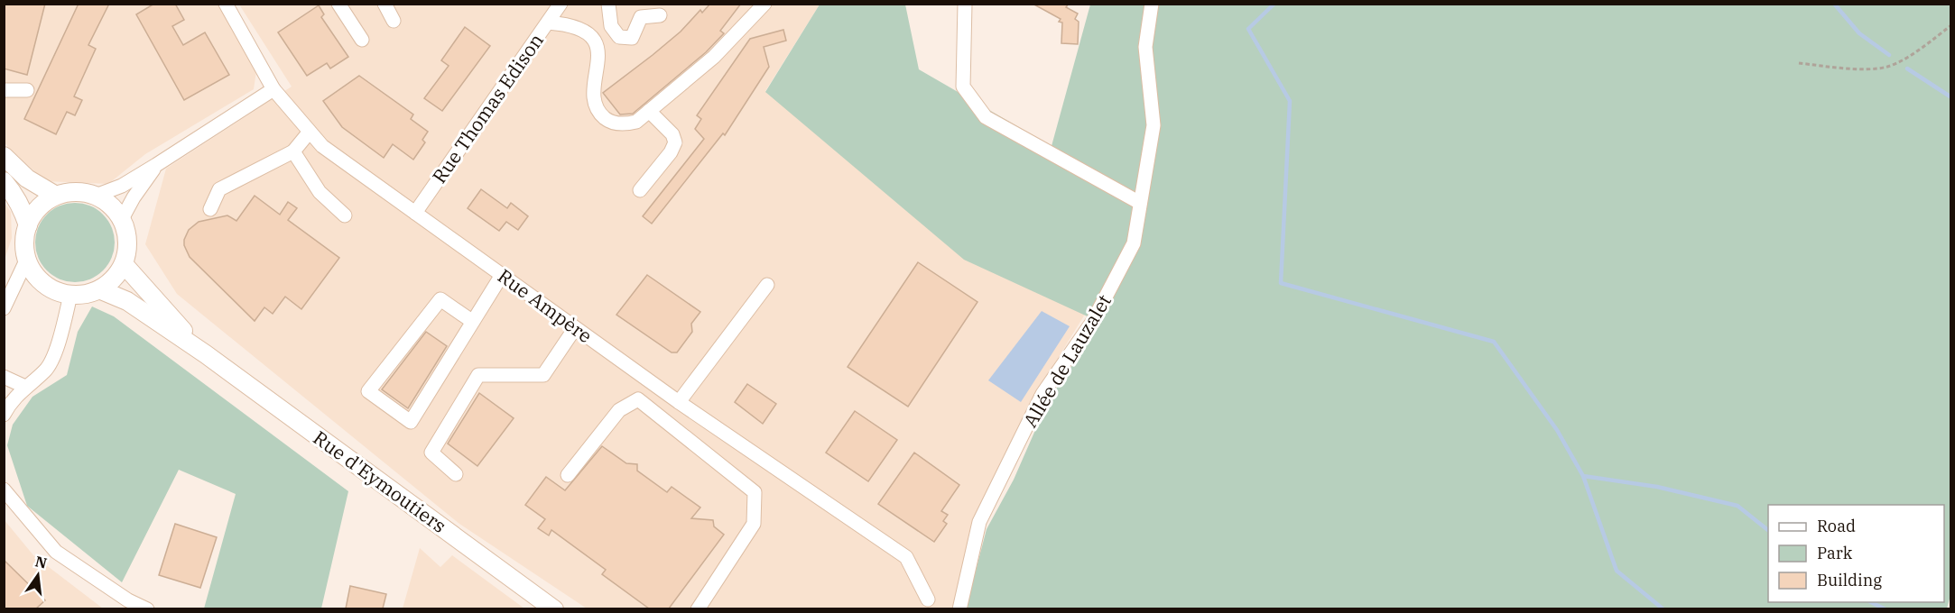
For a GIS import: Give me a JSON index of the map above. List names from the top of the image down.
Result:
{
  "streets": {
    "main road": ["Rue d'Eymoutiers"],
    "street": ["Rue Thomas Edison", "Rue Ampère", "Allée de Lauzalet"]
  },
  "crossings": [
    ["Rue Thomas Edison", "Rue Ampère"]
  ],
  "legend": ["Road", "Park", "Building"],
  "north": "top"
}
